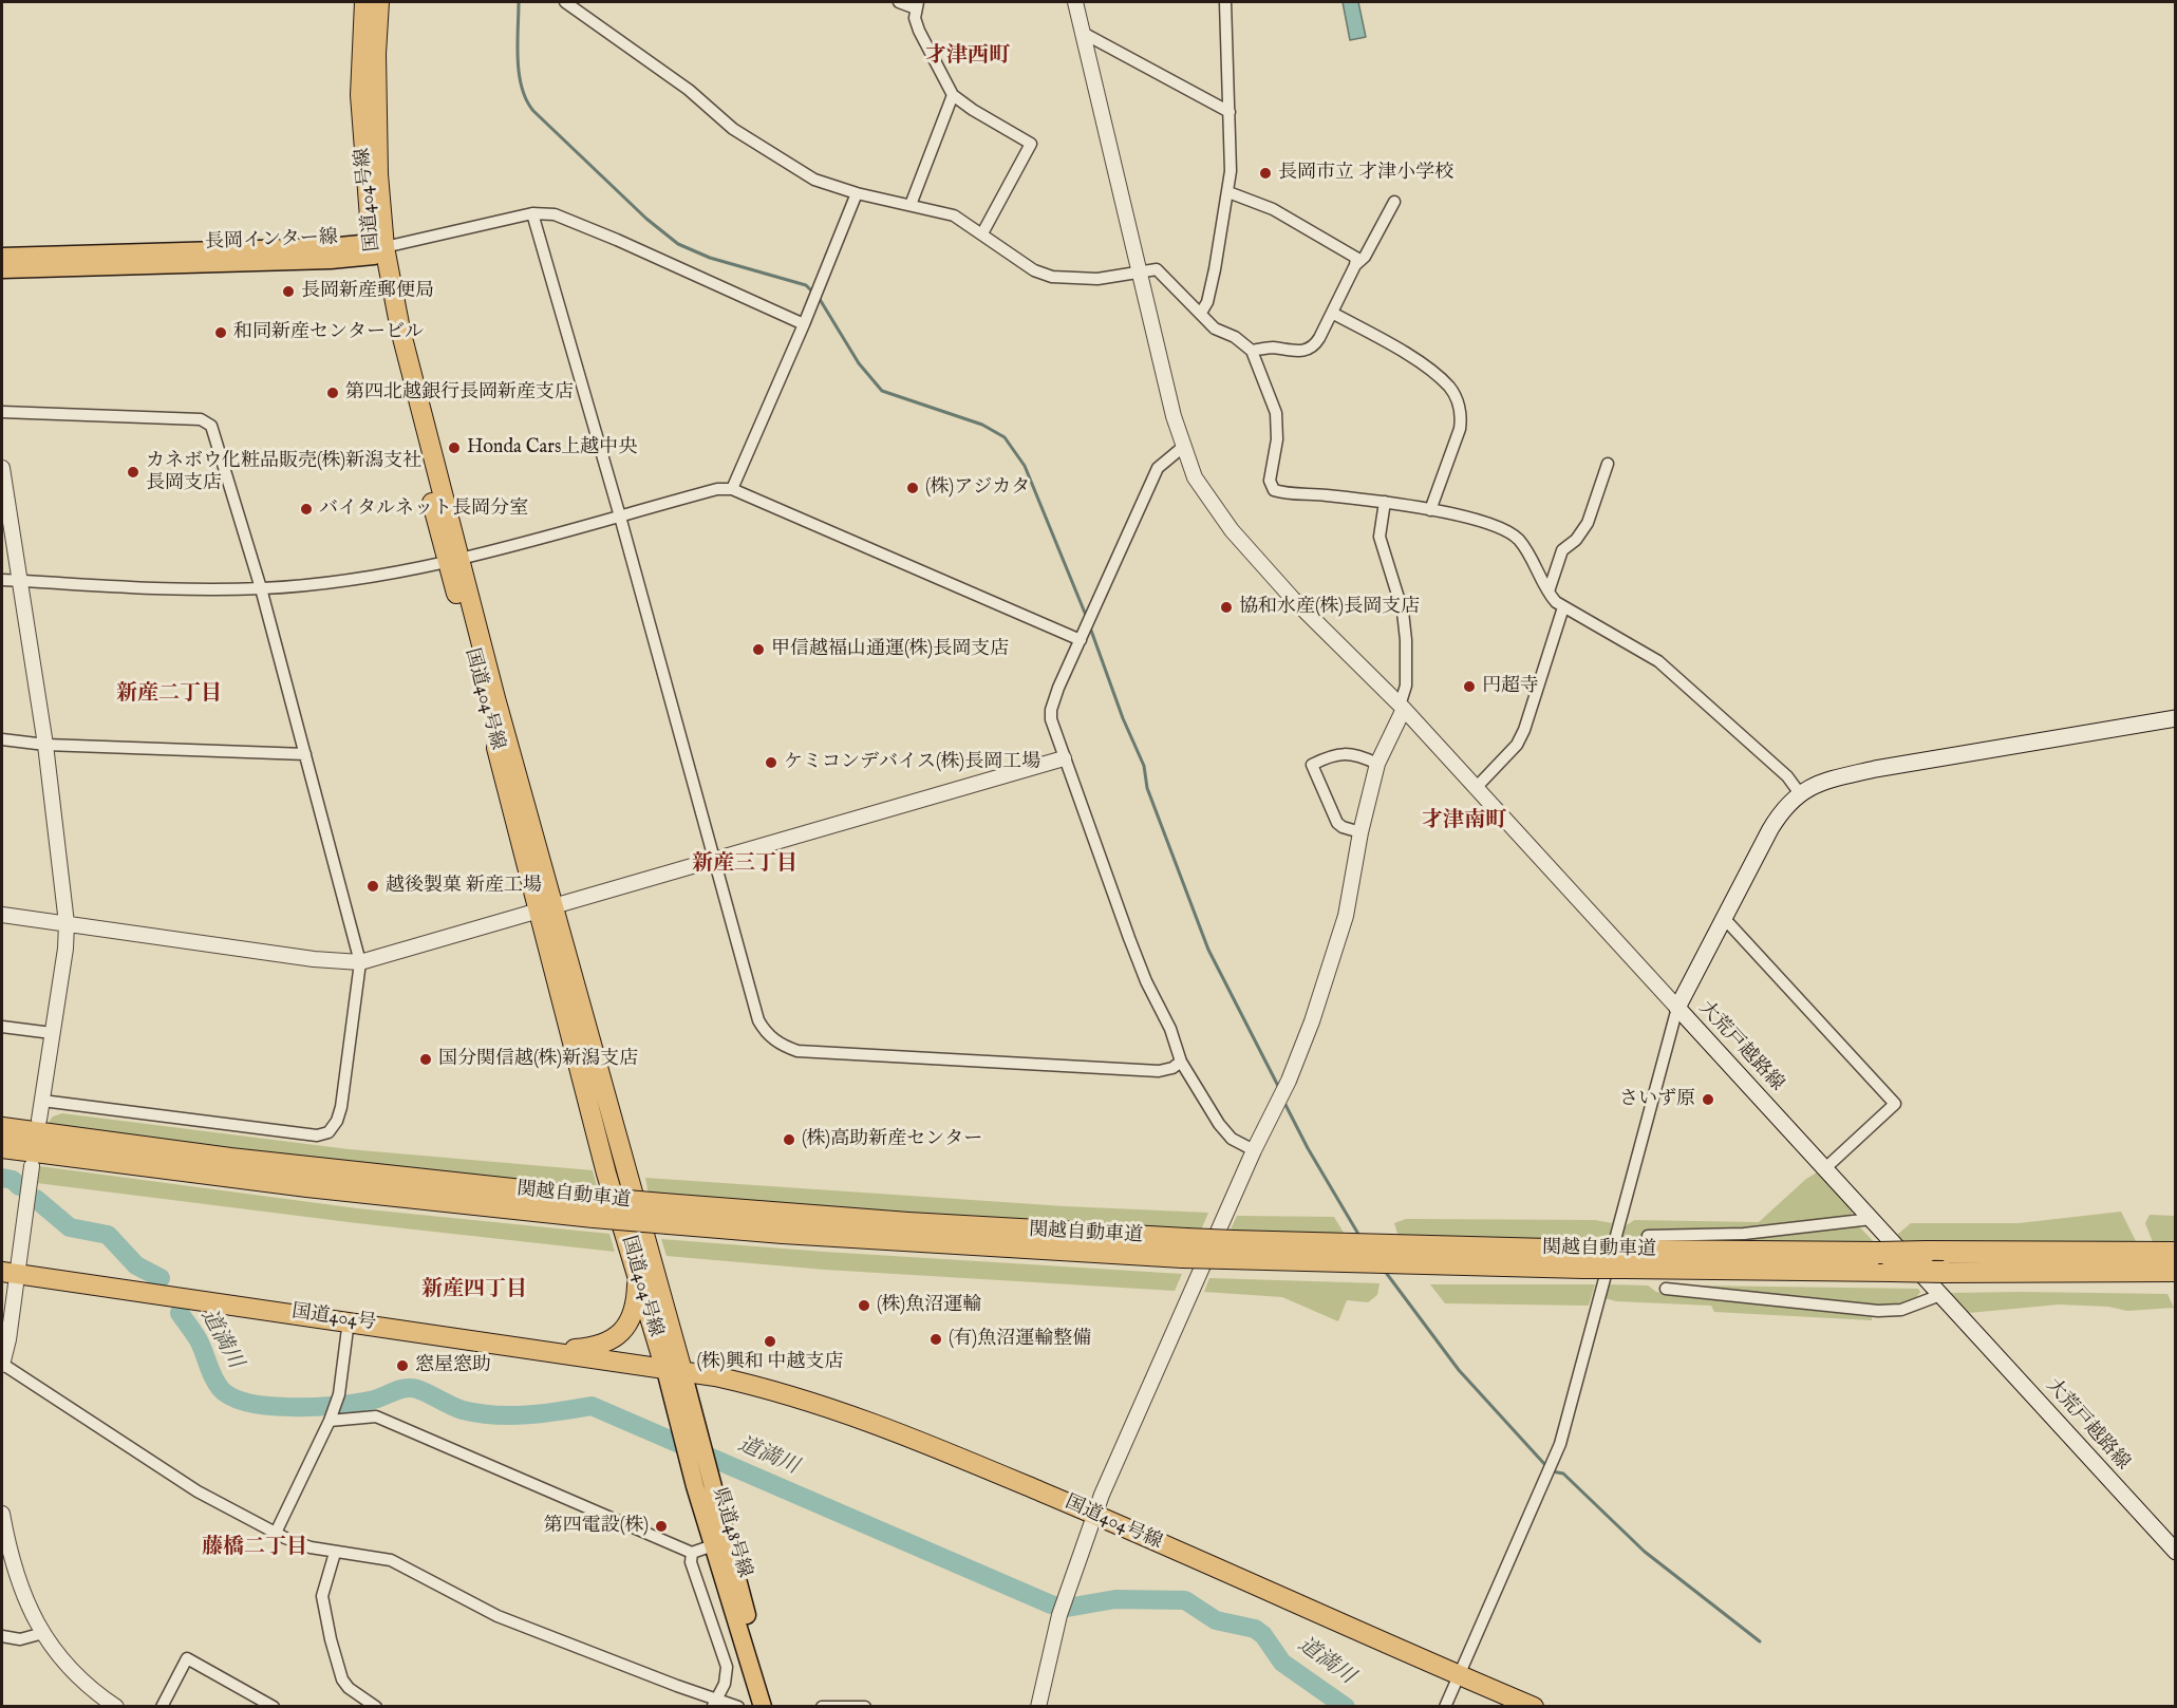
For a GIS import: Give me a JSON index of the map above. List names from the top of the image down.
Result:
{
  "streets": {
    "highway": ["国道404号線", "関越自動車道", "国道404号"],
    "main road": ["長岡インター線", "大荒戸越路線", "県道48号線"]
  },
  "crossings": [
    ["国道404号線", "長岡インター線"],
    ["国道404号線", "国道404号"],
    ["国道404号線", "県道48号線"],
    ["国道404号", "県道48号線"]
  ],
  "districts": [
    "才津西町",
    "新産二丁目",
    "才津南町",
    "新産三丁目",
    "新産四丁目",
    "藤橋二丁目"
  ],
  "water": ["道満川"],
  "places": [
    "長岡市立 才津小学校",
    "長岡新産郵便局",
    "和同新産センタービル",
    "第四北越銀行長岡新産支店",
    "Honda Cars上越中央",
    "カネボウ化粧品販売(株)新潟支社 長岡支店",
    "(株)アジカタ",
    "バイタルネット長岡分室",
    "協和水産(株)長岡支店",
    "甲信越福山通運(株)長岡支店",
    "円超寺",
    "ケミコンデバイス(株)長岡工場",
    "越後製菓 新産工場",
    "国分関信越(株)新潟支店",
    "さいず原",
    "(株)高助新産センター",
    "(株)魚沼運輸",
    "(有)魚沼運輸整備",
    "(株)興和 中越支店",
    "窓屋窓助",
    "第四電設(株)"
  ]
}
